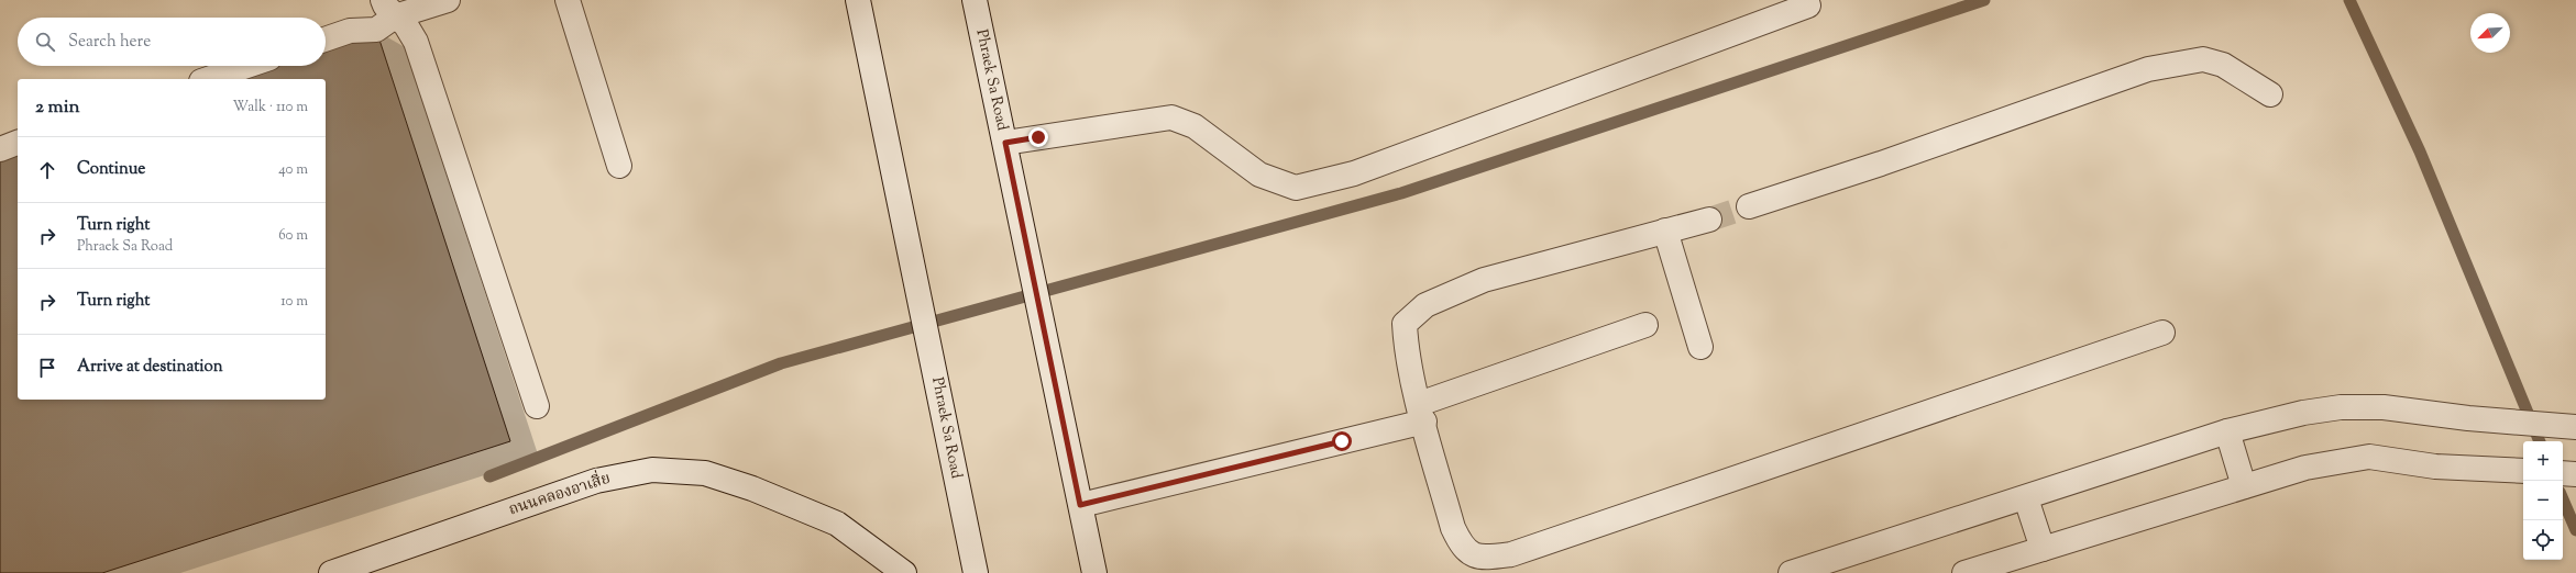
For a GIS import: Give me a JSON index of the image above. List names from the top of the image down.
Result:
{
  "streets": {
    "street": ["Phraek Sa Road", "ถนนคลองอาเสี่ย"]
  },
  "north": "bottom left",
  "page": {
    "search": "Search here",
    "heading": ["2 min", "Walk · 110 m"],
    "list": [
      ["Continue", "40 m"],
      ["Turn right", "Phraek Sa Road", "60 m"],
      ["Turn right", "10 m"],
      "Arrive at destination"
    ],
    "map_buttons": ["+", "−"]
  }
}
